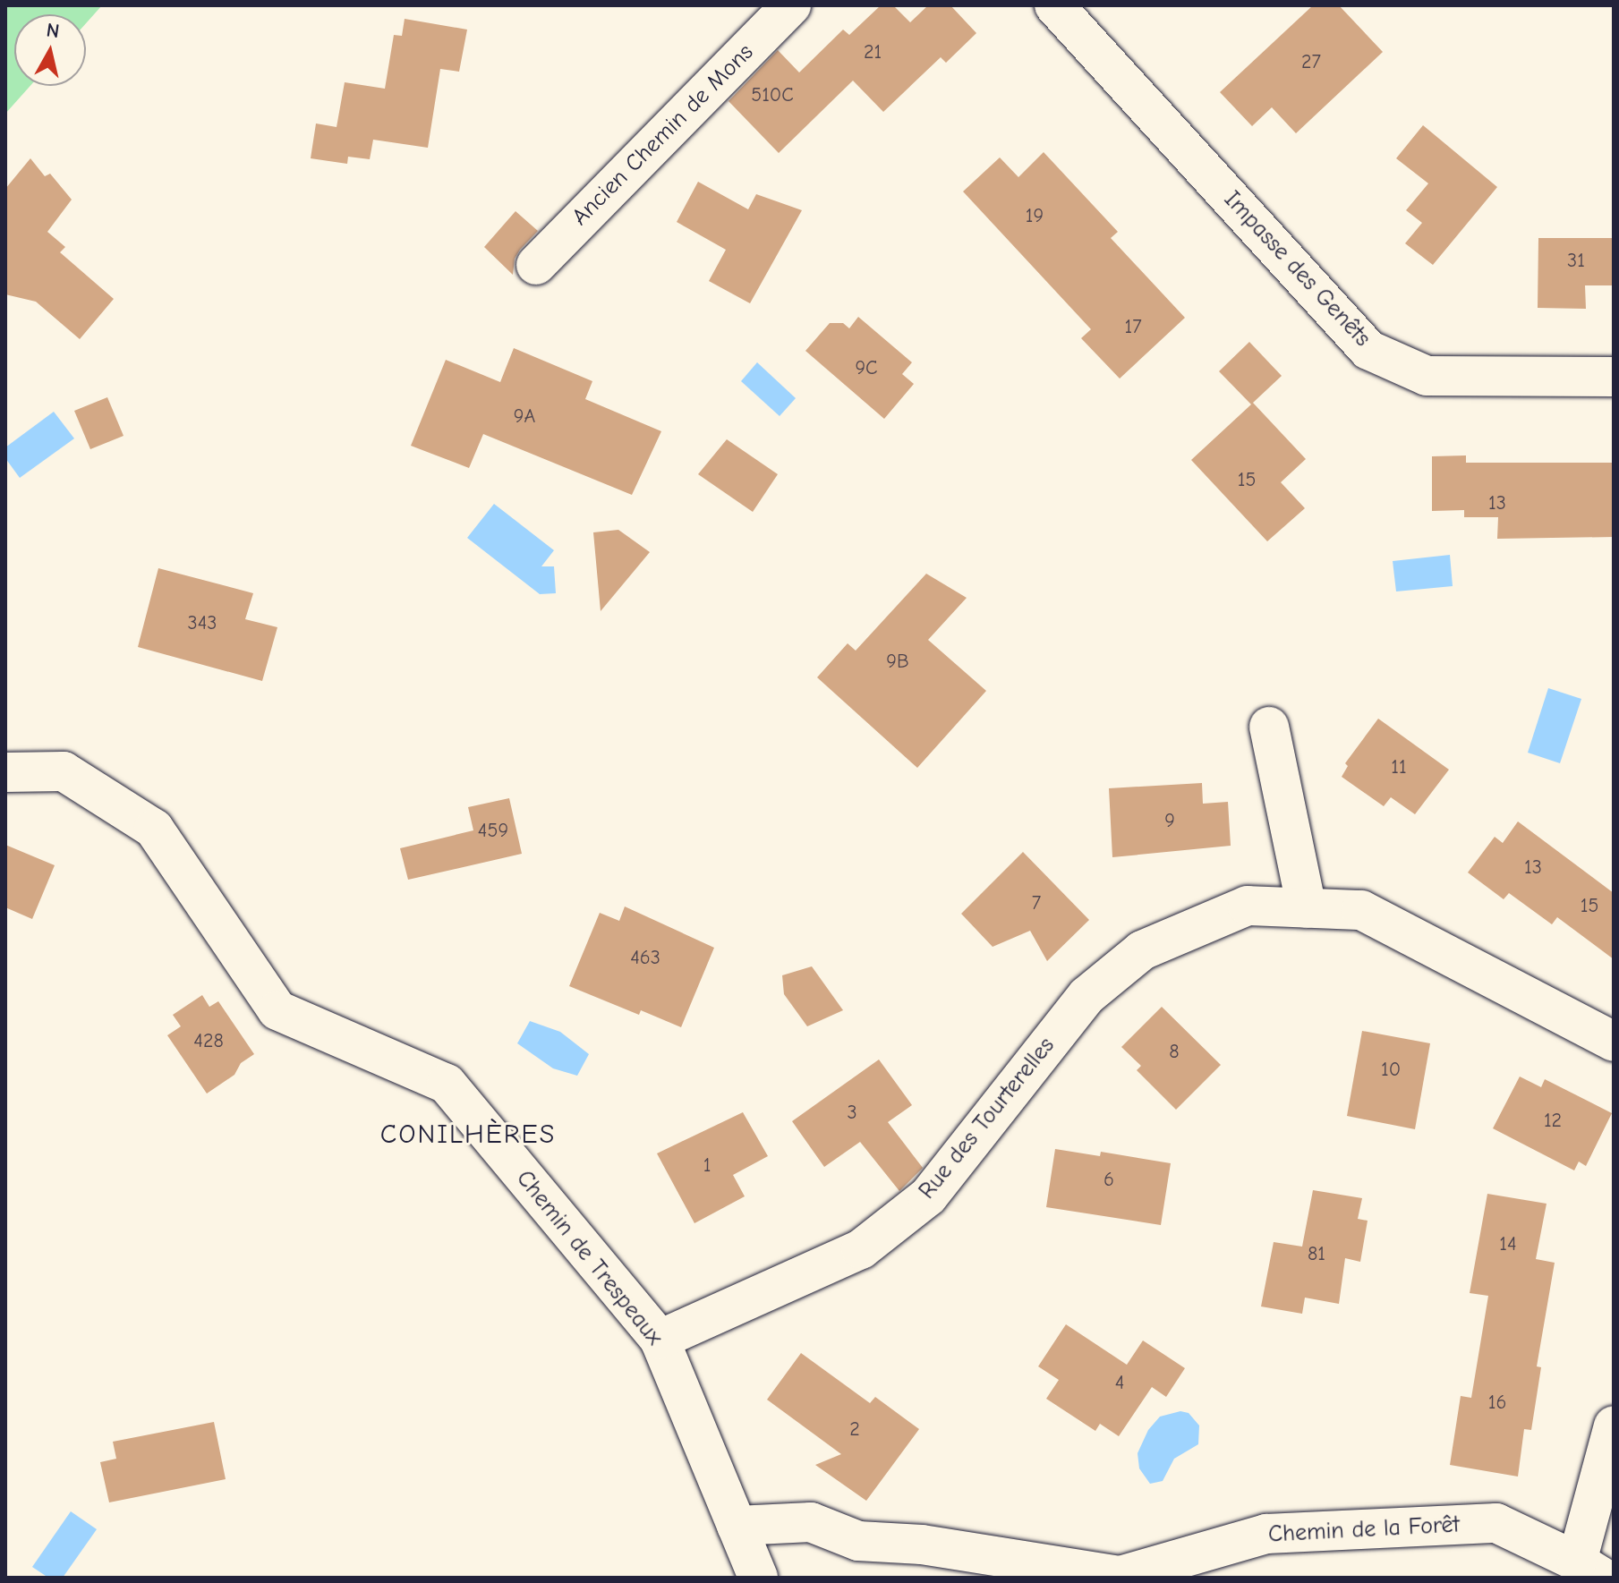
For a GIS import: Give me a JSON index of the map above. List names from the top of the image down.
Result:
{
  "streets": {
    "street": [
      "Ancien Chemin de Mons",
      "Impasse des Genêts",
      "Rue des Tourterelles",
      "Chemin de Trespeaux",
      "Chemin de la Forêt"
    ]
  },
  "crossings": [
    ["Rue des Tourterelles", "Chemin de Trespeaux"],
    ["Chemin de Trespeaux", "Chemin de la Forêt"]
  ],
  "districts": ["CONILHÈRES"],
  "house_numbers": [
    "21",
    "27",
    "510C",
    "19",
    "31",
    "17",
    "9C",
    "9A",
    "15",
    "13",
    "343",
    "9B",
    "11",
    "9",
    "459",
    "13",
    "7",
    "15",
    "463",
    "428",
    "8",
    "10",
    "3",
    "12",
    "1",
    "6",
    "14",
    "81",
    "4",
    "16",
    "2"
  ],
  "north": "top"
}
